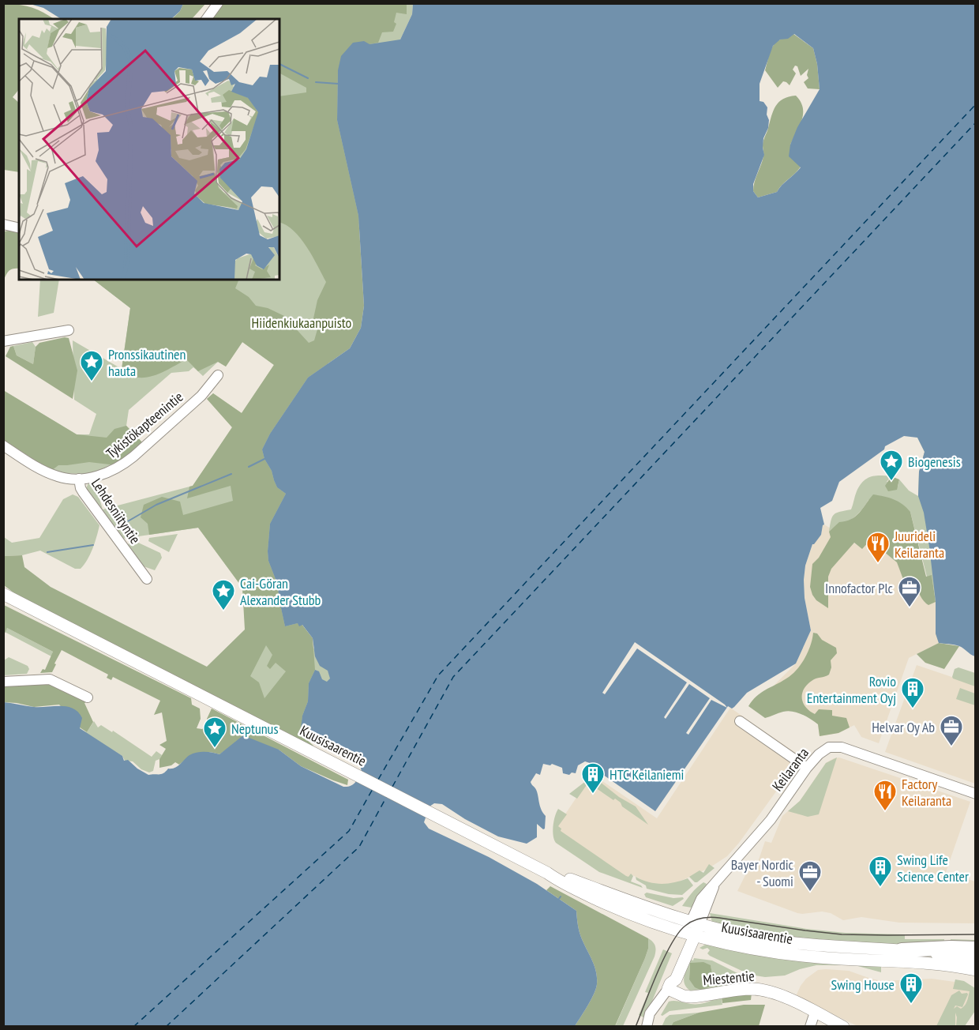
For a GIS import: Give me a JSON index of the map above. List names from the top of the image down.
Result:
{
  "streets": {
    "main road": ["Kuusisaarentie", "Miestentie"],
    "street": ["Tykistökapteenintie", "Lehdesniityntie", "Keilaranta"]
  },
  "crossings": [
    ["Tykistökapteenintie", "Lehdesniityntie"],
    ["Kuusisaarentie", "Keilaranta"]
  ],
  "parks": ["Hiidenkiukaanpuisto"],
  "places": {
    "place": [
      "Pronssikautinen hauta",
      "Biogenesis",
      "Cai-Göran Alexander Stubb",
      "Neptunus"
    ],
    "restaurant": ["Juurideli Keilaranta", "Factory Keilaranta"],
    "office": ["Innofactor Plc", "Helvar Oy Ab", "Bayer Nordic - Suomi"],
    "building": [
      "Rovio Entertainment Oyj",
      "HTC Keilaniemi",
      "Swing Life Science Center",
      "Swing House"
    ]
  }
}
